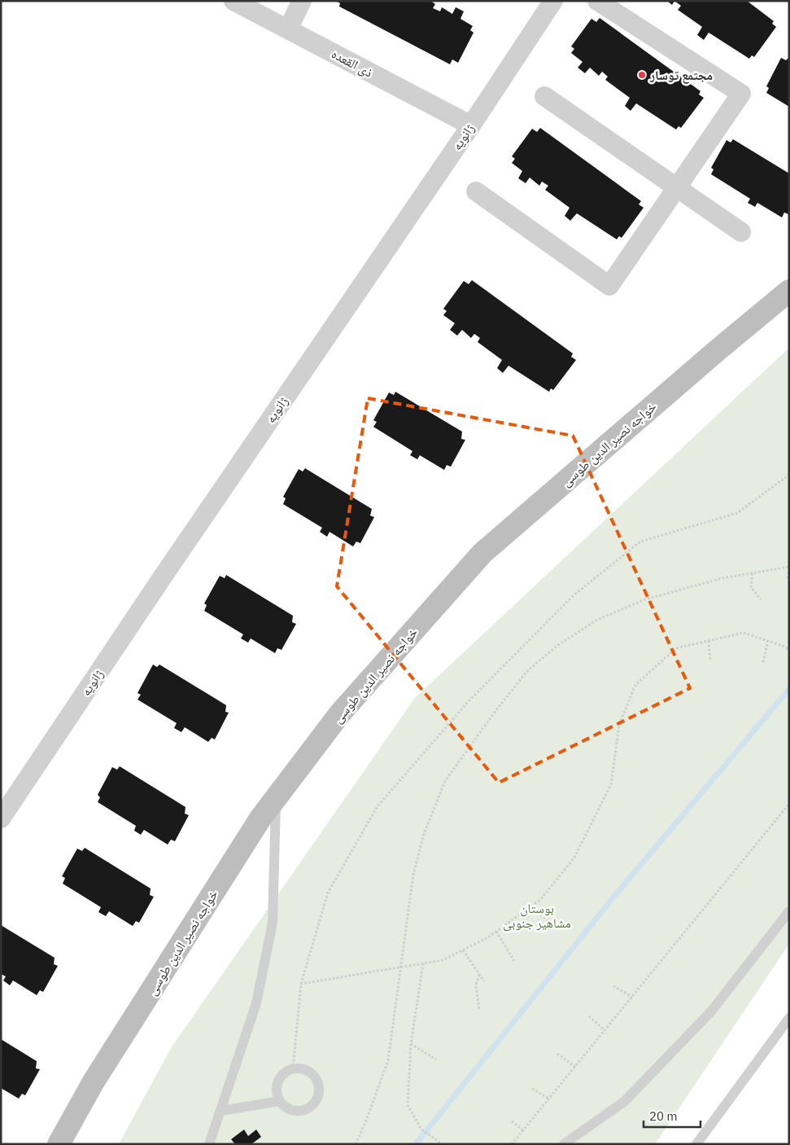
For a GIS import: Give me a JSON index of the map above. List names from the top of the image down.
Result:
{
  "streets": {
    "street": ["ذی القعده", "ژانویه", "خواجه نصیر الدین طوسی"]
  },
  "crossings": [
    ["ذی القعده", "ژانویه"]
  ],
  "parks": ["بوستان مشاهیر جنوبی"],
  "places": ["مجتمع توسار"],
  "scale_bar": "20 m"
}
